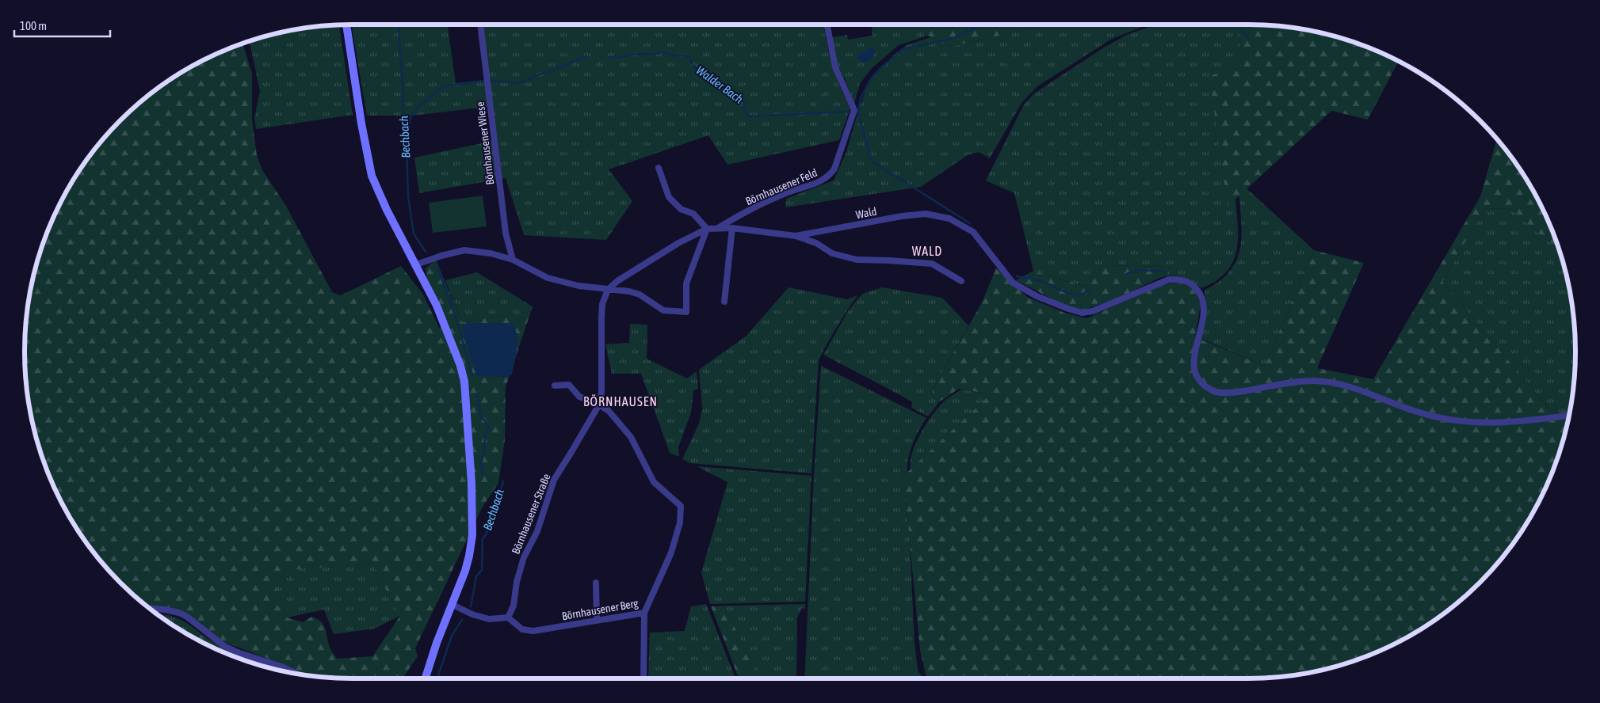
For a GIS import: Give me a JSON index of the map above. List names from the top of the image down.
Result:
{
  "streets": {
    "street": [
      "Börnhausener Wiese",
      "Börnhausener Feld",
      "Wald",
      "Börnhausener Straße",
      "Börnhausener Berg"
    ]
  },
  "crossings": [
    ["Börnhausener Straße", "Börnhausener Berg"]
  ],
  "districts": ["WALD", "BÖRNHAUSEN"],
  "water": ["Walder Bach", "Bechbach"],
  "scale_bar": "100 m"
}
